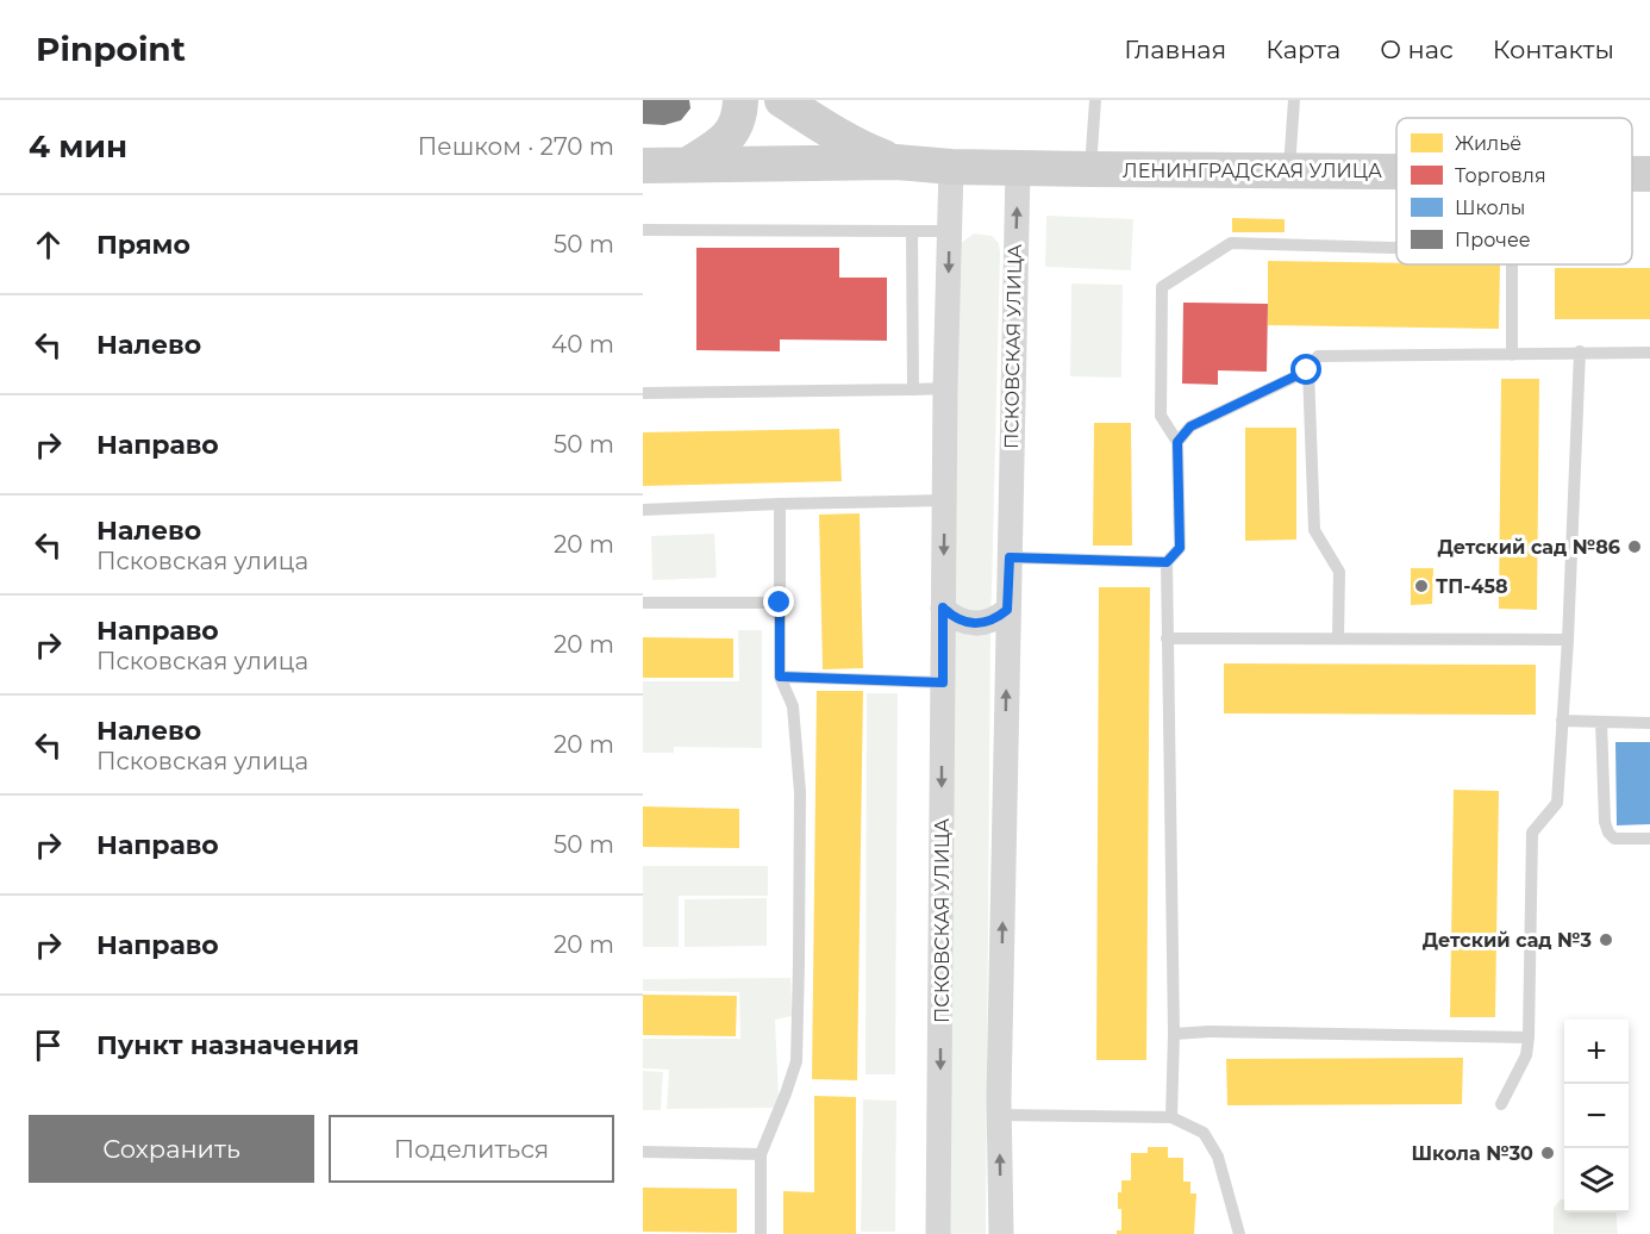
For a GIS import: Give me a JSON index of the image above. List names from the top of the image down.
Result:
{
  "streets": {
    "main road": ["ЛЕНИНГРАДСКАЯ УЛИЦА"],
    "street": ["ПСКОВСКАЯ УЛИЦА"]
  },
  "crossings": [
    ["ЛЕНИНГРАДСКАЯ УЛИЦА", "ПСКОВСКАЯ УЛИЦА"]
  ],
  "places": [
    "Детский сад №86",
    "ТП-458",
    "Детский сад №3",
    "Школа №30"
  ],
  "legend": [
    "Жильё",
    "Торговля",
    "Школы",
    "Прочее"
  ],
  "page": {
    "header": "Pinpoint",
    "nav": [
      "Главная",
      "Карта",
      "О нас",
      "Контакты"
    ],
    "heading": ["4 мин", "Пешком · 270 m"],
    "list": [
      ["Прямо", "50 m"],
      ["Налево", "40 m"],
      ["Направо", "50 m"],
      ["Налево", "Псковская улица", "20 m"],
      ["Направо", "Псковская улица", "20 m"],
      ["Налево", "Псковская улица", "20 m"],
      ["Направо", "50 m"],
      ["Направо", "20 m"],
      "Пункт назначения"
    ],
    "map_buttons": ["+", "−"],
    "buttons": ["Сохранить", "Поделиться"]
  }
}
